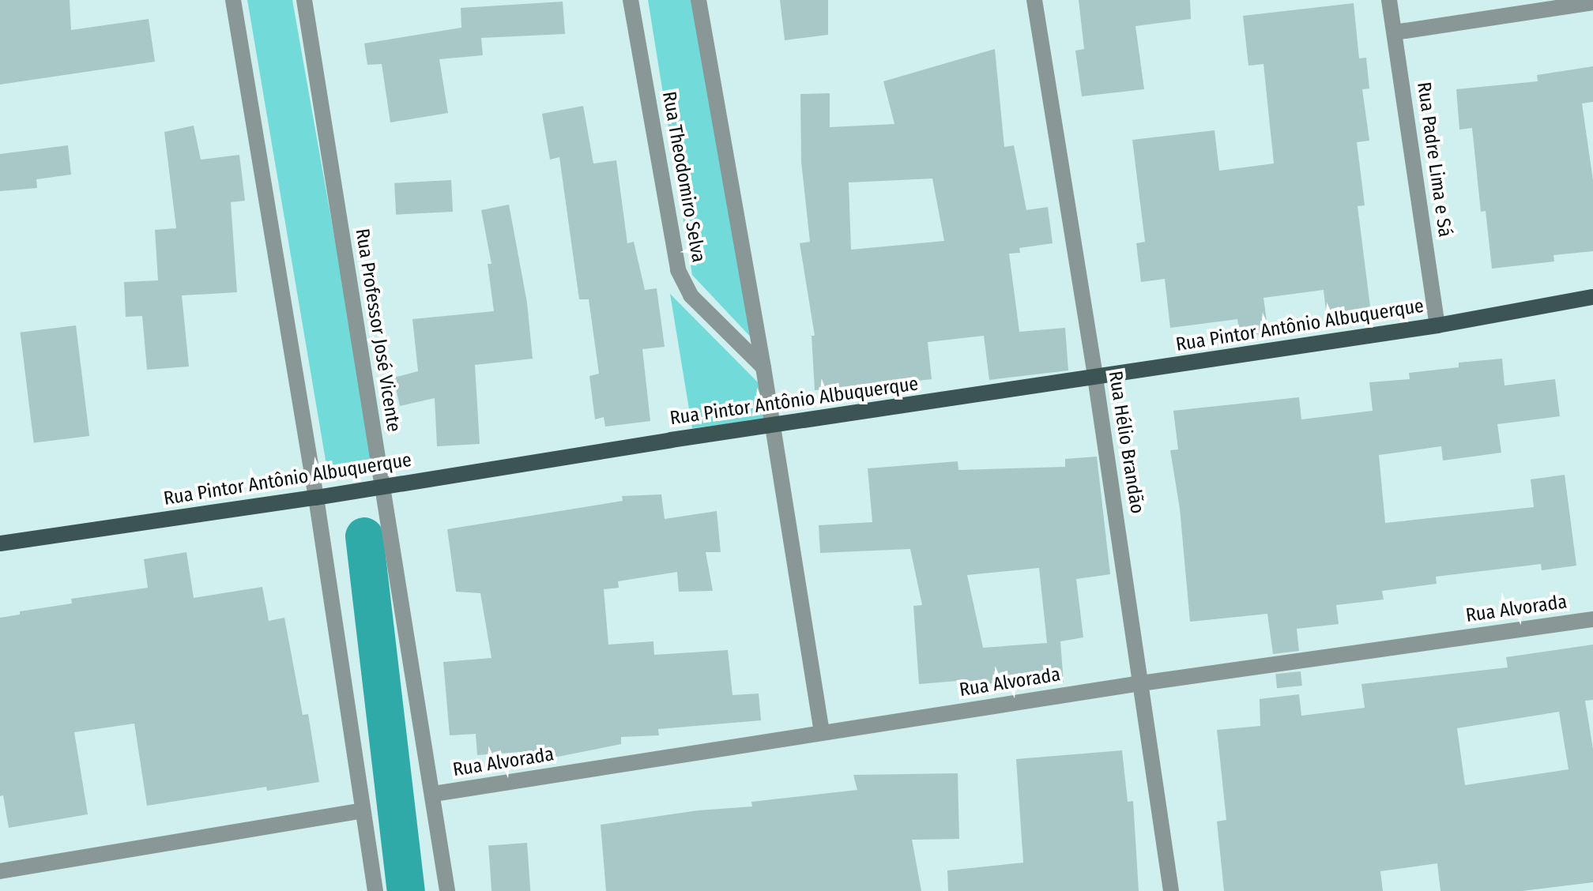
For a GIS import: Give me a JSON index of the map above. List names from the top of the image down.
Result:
{
  "streets": {
    "main road": ["Rua Pintor Antônio Albuquerque"],
    "street": [
      "Rua Padre Lima e Sá",
      "Rua Theodomiro Selva",
      "Rua Professor José Vicente",
      "Rua Hélio Brandão",
      "Rua Alvorada"
    ]
  },
  "crossings": [
    ["Rua Padre Lima e Sá", "Rua Pintor Antônio Albuquerque"],
    ["Rua Pintor Antônio Albuquerque", "Rua Professor José Vicente"],
    ["Rua Pintor Antônio Albuquerque", "Rua Hélio Brandão"],
    ["Rua Professor José Vicente", "Rua Alvorada"],
    ["Rua Hélio Brandão", "Rua Alvorada"]
  ]
}
